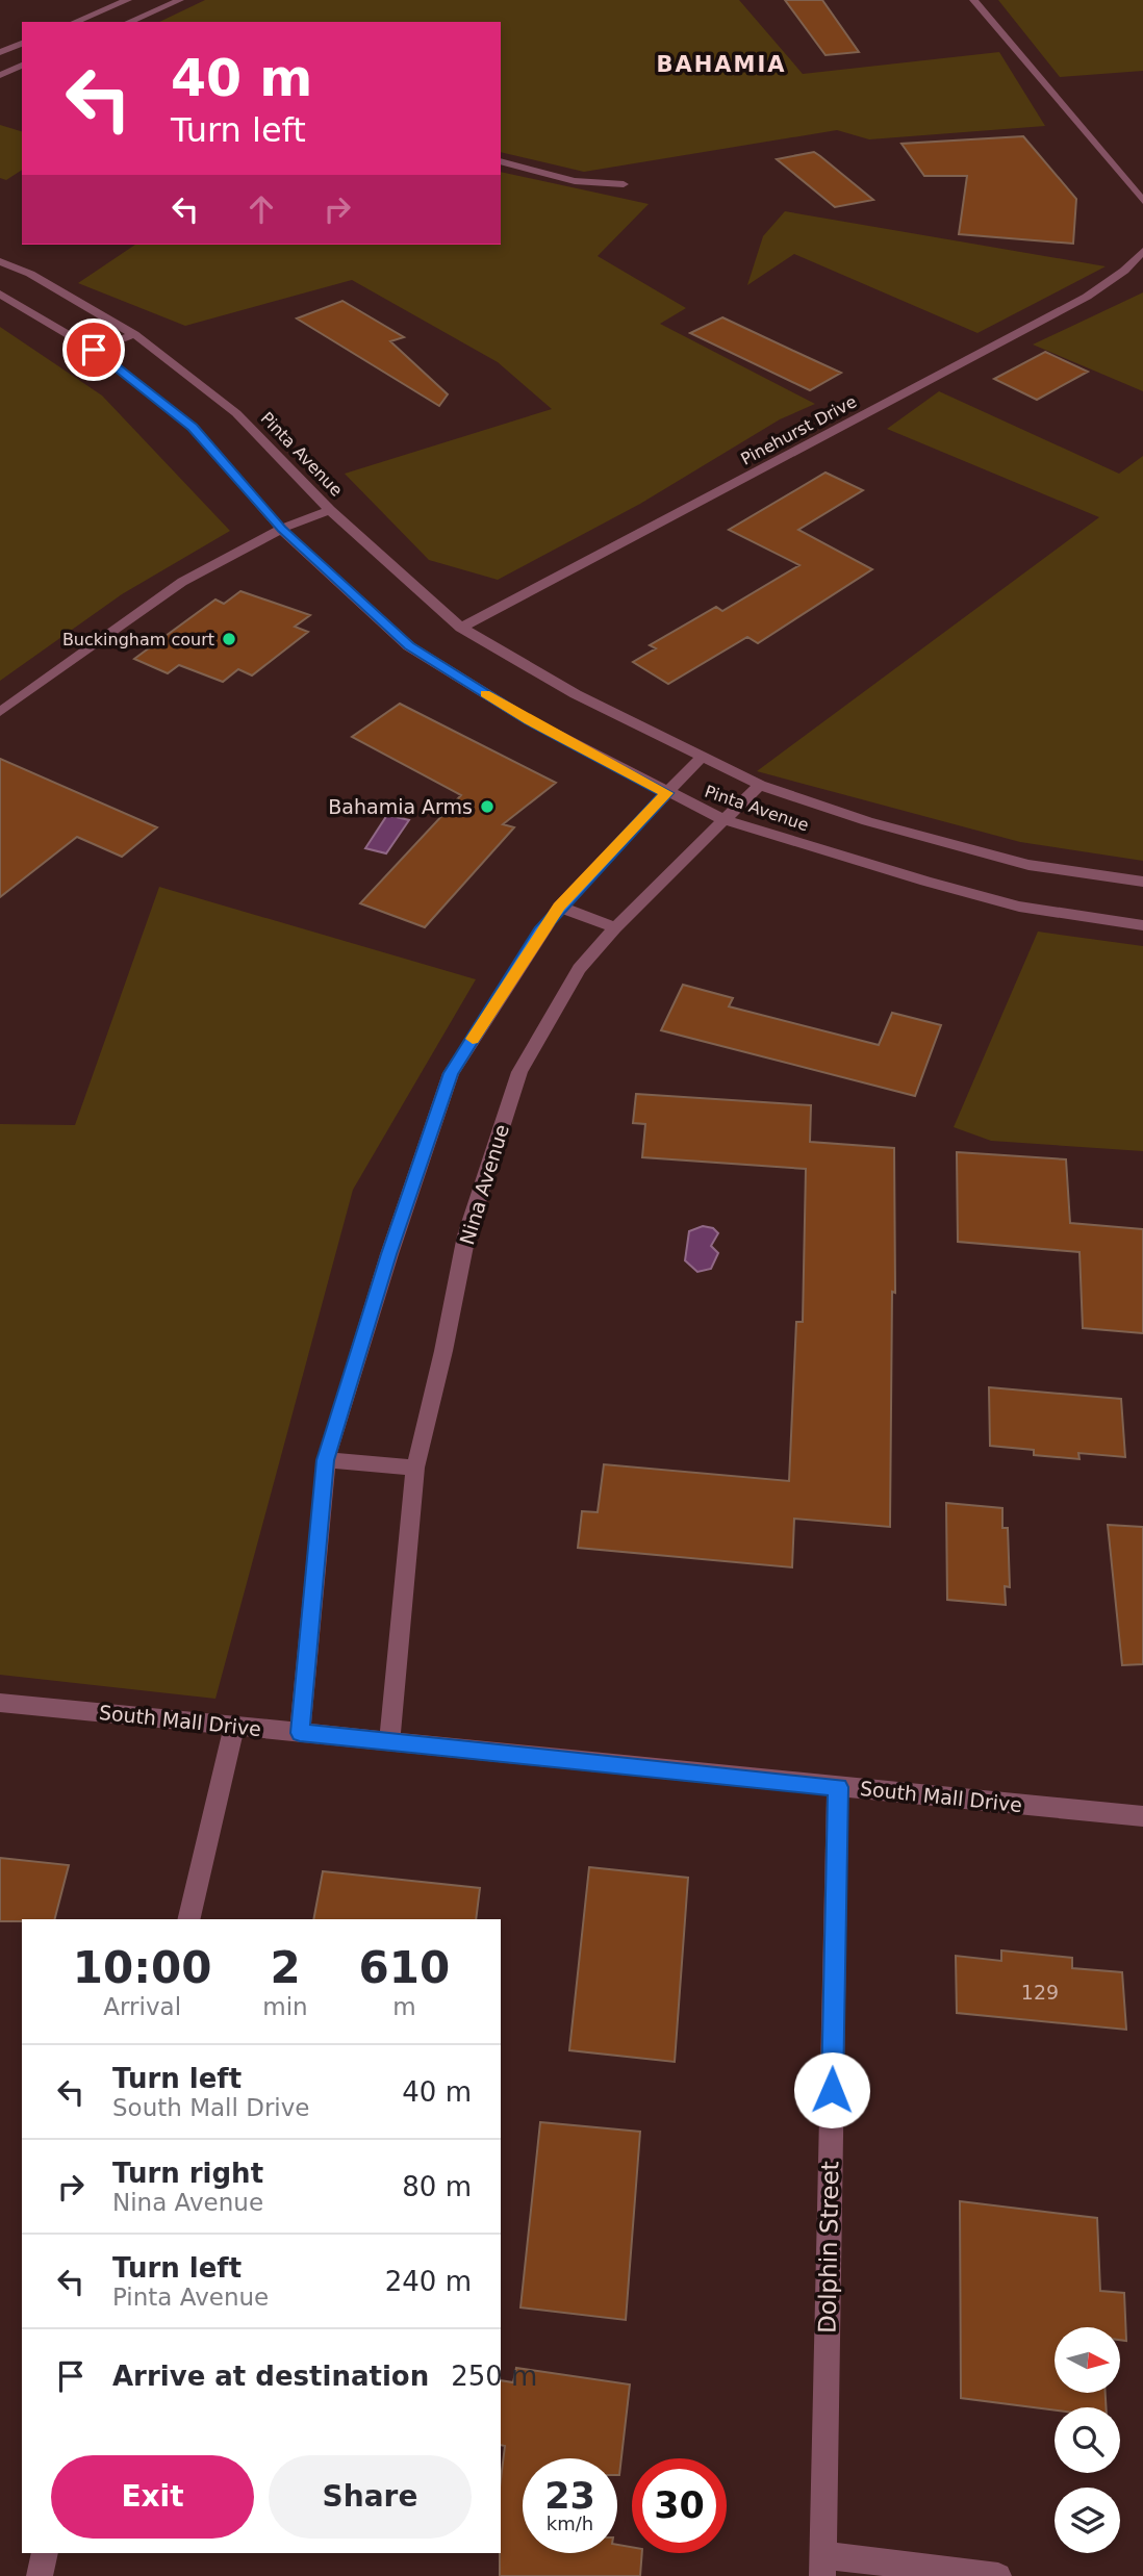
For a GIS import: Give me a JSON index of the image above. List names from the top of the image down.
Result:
{
  "streets": {
    "street": [
      "Pinehurst Drive",
      "Pinta Avenue",
      "Nina Avenue",
      "South Mall Drive",
      "Dolphin Street"
    ]
  },
  "crossings": [
    ["Pinehurst Drive", "Pinta Avenue"],
    ["Pinta Avenue", "Nina Avenue"],
    ["Nina Avenue", "South Mall Drive"],
    ["South Mall Drive", "Dolphin Street"]
  ],
  "districts": ["BAHAMIA"],
  "places": ["Buckingham court", "Bahamia Arms"],
  "house_numbers": ["129"],
  "north": "right",
  "page": {
    "turn": ["40 m", "Turn left"],
    "eta": [
      "10:00",
      "Arrival",
      "2",
      "min",
      "610",
      "m"
    ],
    "list": [
      {
        "name": "Turn left",
        "note": "South Mall Drive",
        "value": "40 m"
      },
      {
        "name": "Turn right",
        "note": "Nina Avenue",
        "value": "80 m"
      },
      {
        "name": "Turn left",
        "note": "Pinta Avenue",
        "value": "240 m"
      },
      {
        "name": "Arrive at destination",
        "value": "250 m"
      }
    ],
    "buttons": ["Exit", "Share"],
    "speed": "23 km/h",
    "limit": "30"
  }
}
